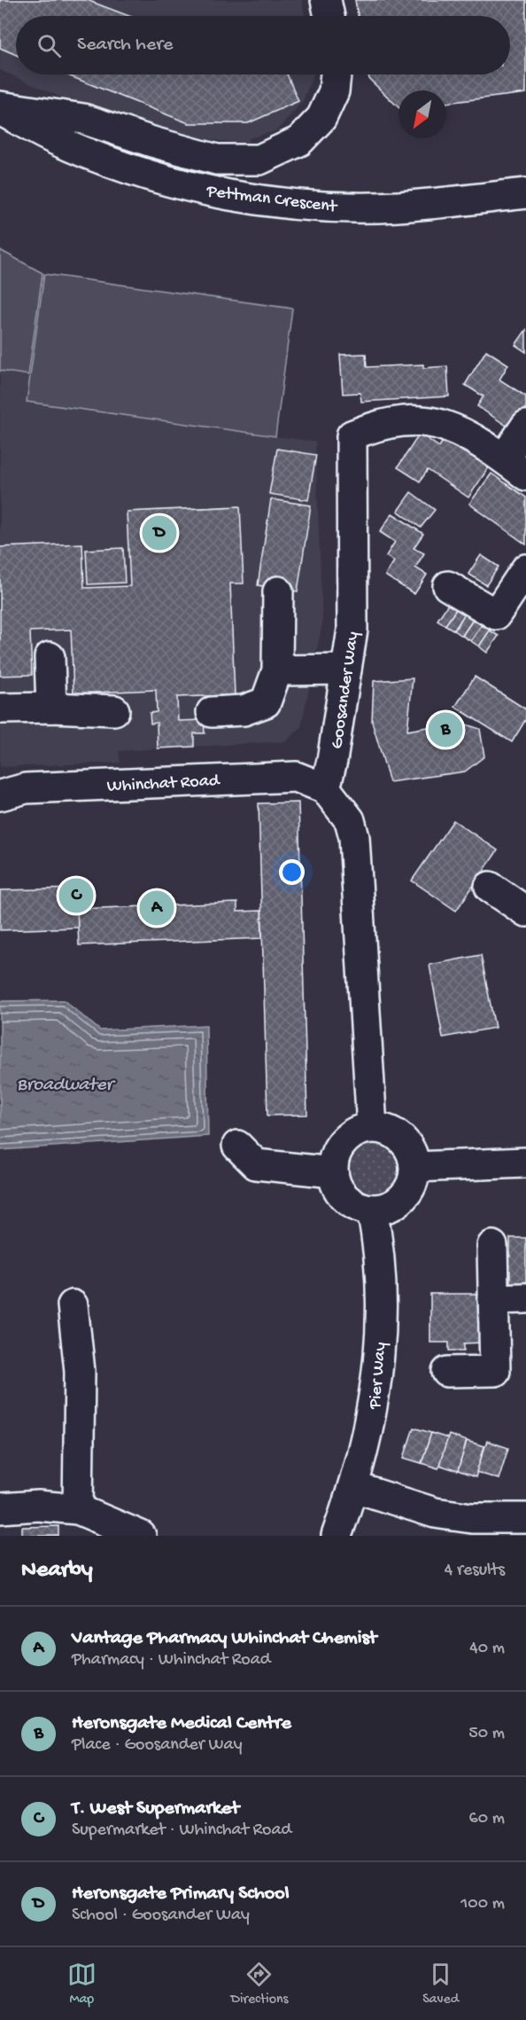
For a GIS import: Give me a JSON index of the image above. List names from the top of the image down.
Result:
{
  "streets": {
    "street": [
      "Pettman Crescent",
      "Goosander Way",
      "Whinchat Road",
      "Pier Way"
    ]
  },
  "crossings": [
    ["Goosander Way", "Whinchat Road"]
  ],
  "water": ["Broadwater"],
  "north": "bottom left",
  "page": {
    "search": "Search here",
    "pins": [
      "D",
      "B",
      "C",
      "A"
    ],
    "heading": ["Nearby", "4 results"],
    "list": [
      {
        "mark": "A",
        "name": "Vantage Pharmacy Whinchat Chemist",
        "note": "Pharmacy · Whinchat Road",
        "value": "40 m"
      },
      {
        "mark": "B",
        "name": "Heronsgate Medical Centre",
        "note": "Place · Goosander Way",
        "value": "50 m"
      },
      {
        "mark": "C",
        "name": "T. West Supermarket",
        "note": "Supermarket · Whinchat Road",
        "value": "60 m"
      },
      {
        "mark": "D",
        "name": "Heronsgate Primary School",
        "note": "School · Goosander Way",
        "value": "100 m"
      }
    ],
    "nav": ["Map", "Directions", "Saved"]
  }
}
